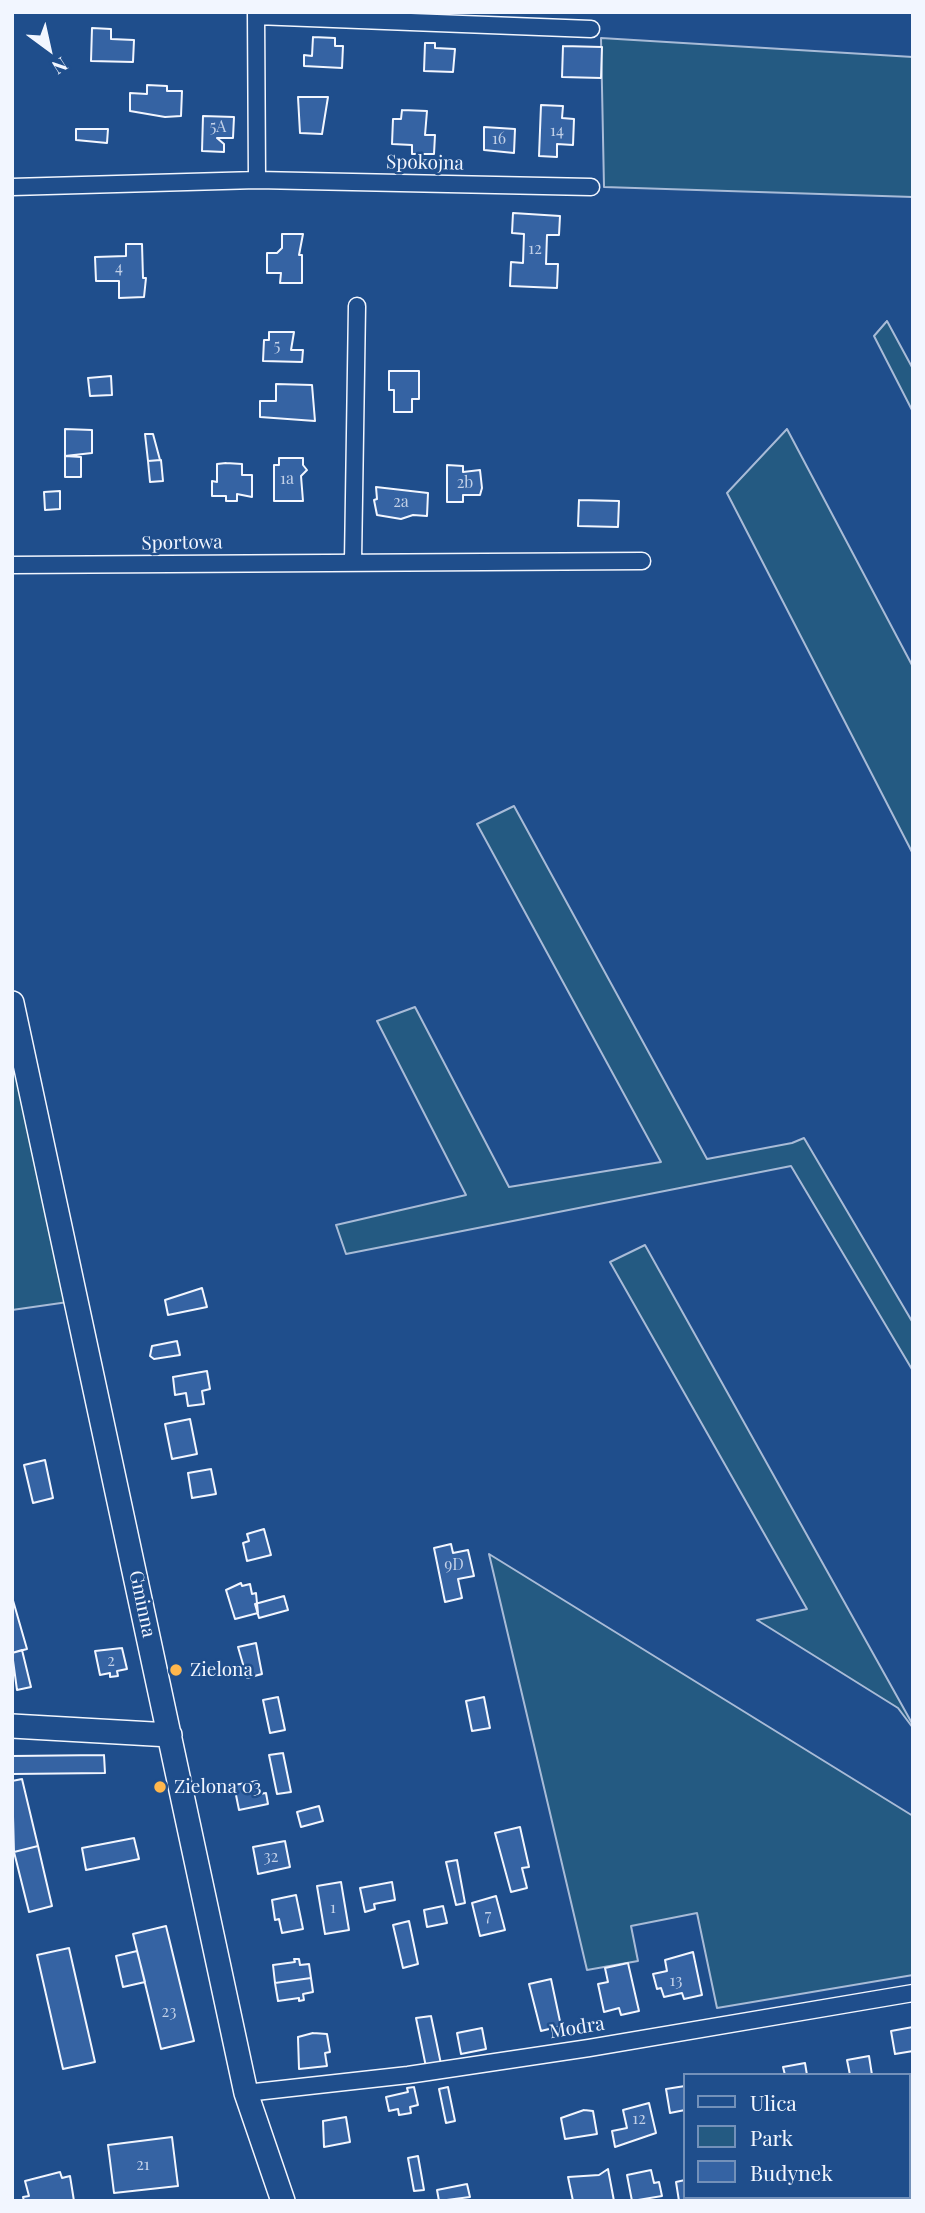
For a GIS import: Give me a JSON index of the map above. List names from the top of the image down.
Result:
{
  "streets": {
    "main road": ["Gminna"],
    "street": ["Spokojna", "Sportowa", "Modra"]
  },
  "crossings": [
    ["Gminna", "Modra"]
  ],
  "places": ["Zielona", "Zielona 03"],
  "house_numbers": [
    "5A",
    "14",
    "16",
    "12",
    "4",
    "5",
    "1a",
    "2b",
    "2a",
    "9D",
    "2",
    "32",
    "1",
    "7",
    "13",
    "23",
    "12",
    "21"
  ],
  "legend": ["Ulica", "Park", "Budynek"],
  "north": "bottom right"
}
